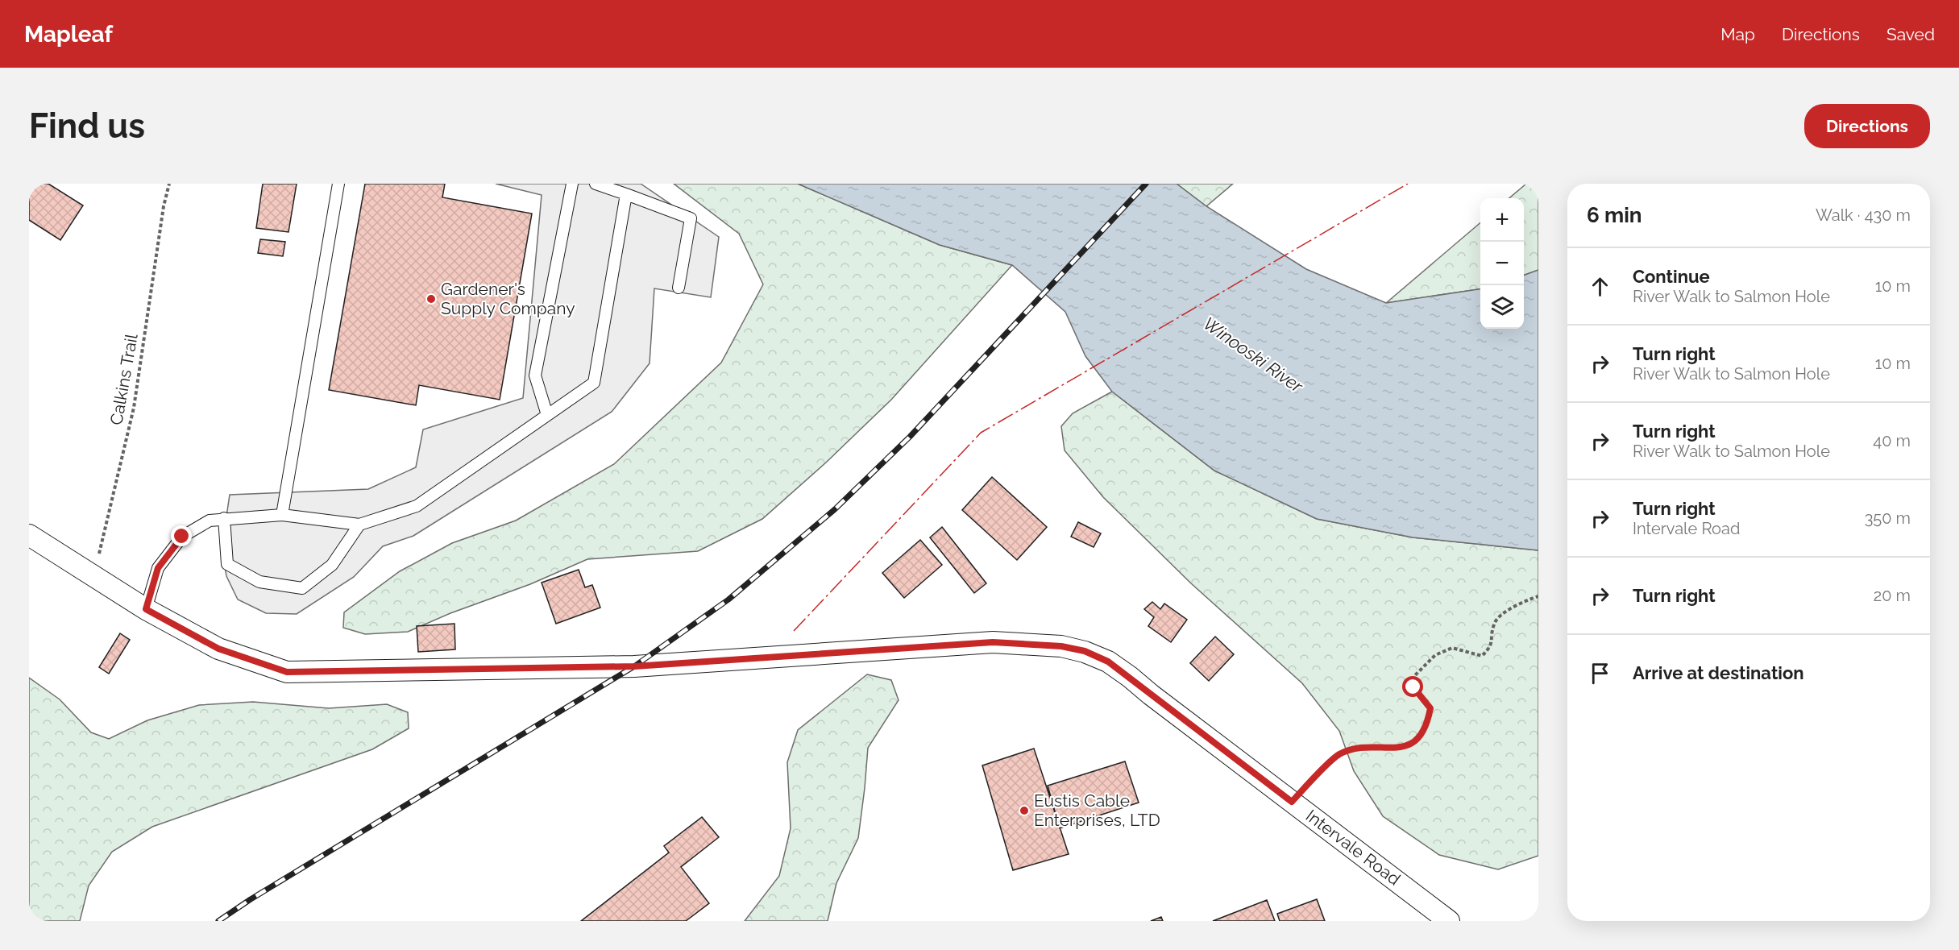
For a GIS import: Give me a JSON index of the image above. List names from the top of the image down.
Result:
{
  "streets": {
    "street": ["Intervale Road"],
    "path": ["Calkins Trail"]
  },
  "crossings": [
    ["Calkins Trail", "Intervale Road"]
  ],
  "water": ["Winooski River"],
  "places": ["Gardener's Supply Company", "Eustis Cable Enterprises, LTD"],
  "page": {
    "header": "Mapleaf",
    "nav": ["Map", "Directions", "Saved"],
    "buttons": "Directions",
    "title": "Find us",
    "heading": ["6 min", "Walk · 430 m"],
    "map_buttons": ["+", "−"],
    "list": [
      ["Continue", "River Walk to Salmon Hole", "10 m"],
      ["Turn right", "River Walk to Salmon Hole", "10 m"],
      ["Turn right", "River Walk to Salmon Hole", "40 m"],
      ["Turn right", "Intervale Road", "350 m"],
      ["Turn right", "20 m"],
      "Arrive at destination"
    ]
  }
}
